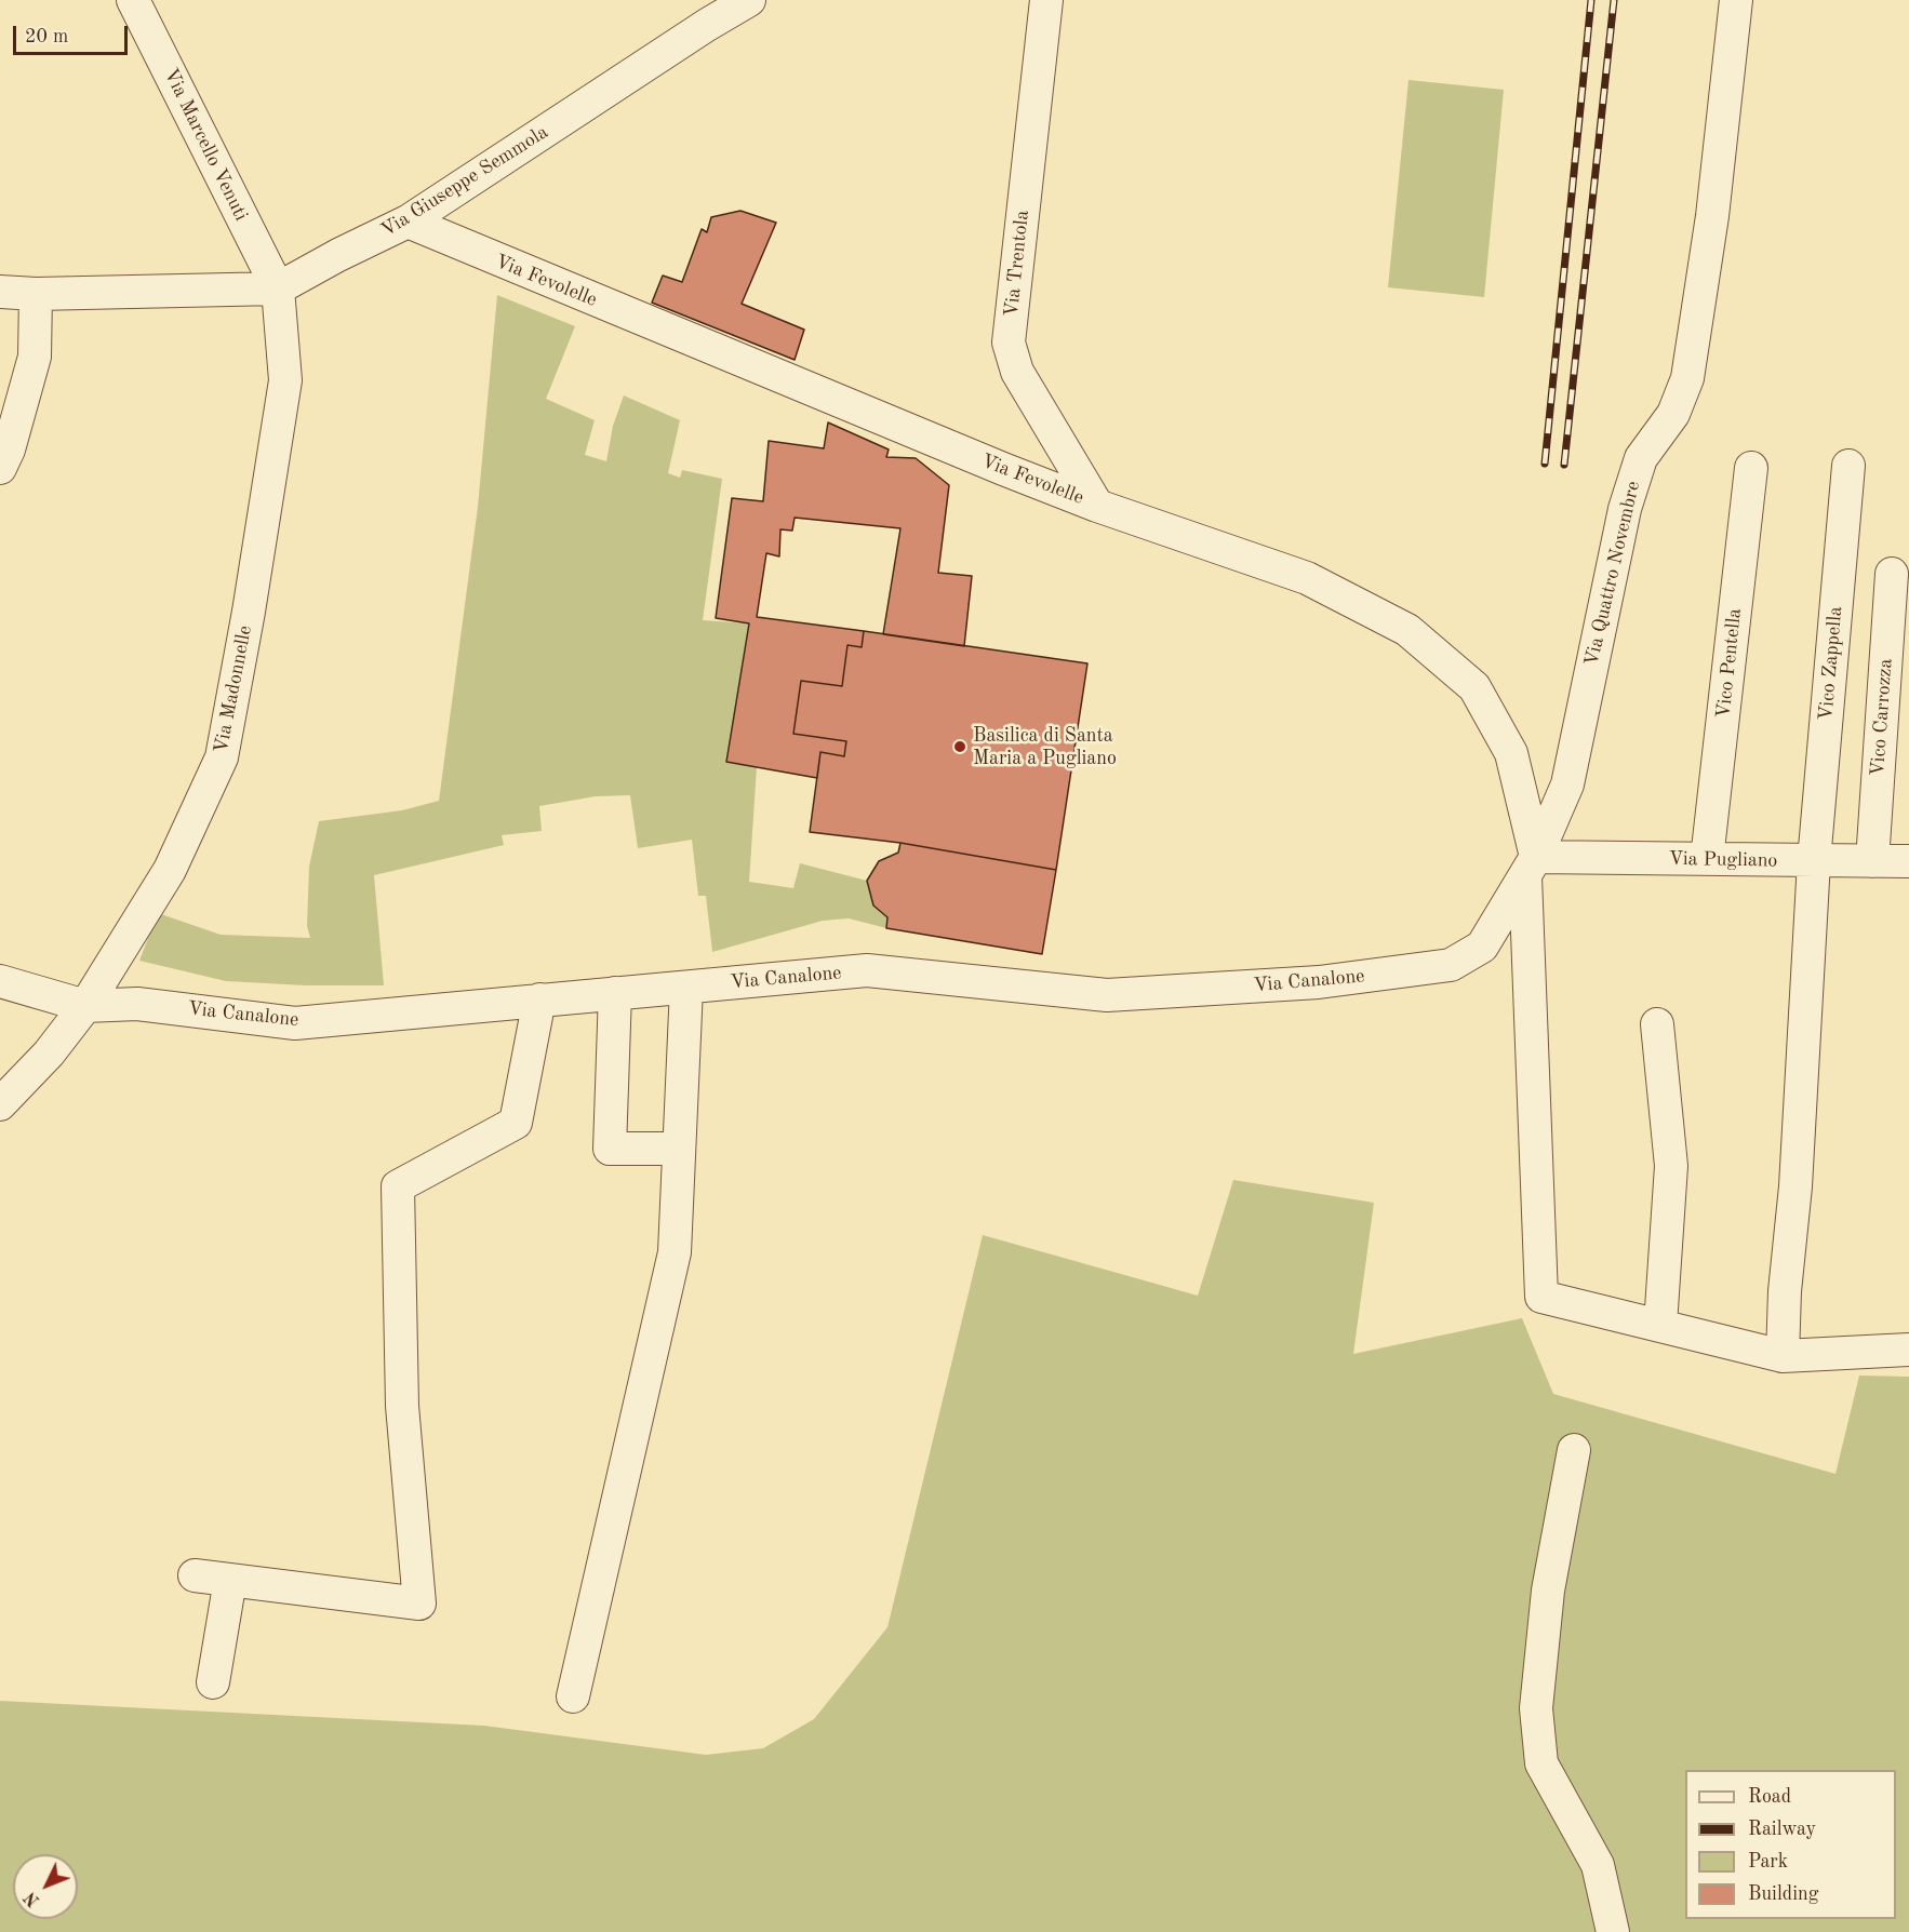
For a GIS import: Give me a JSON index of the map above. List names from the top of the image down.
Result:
{
  "streets": {
    "street": [
      "Via Marcello Venuti",
      "Via Giuseppe Semmola",
      "Via Trentola",
      "Via Fevolelle",
      "Via Quattro Novembre",
      "Vico Pentella",
      "Vico Zappella",
      "Via Madonnelle",
      "Vico Carrozza",
      "Via Pugliano",
      "Via Canalone"
    ]
  },
  "crossings": [
    ["Via Marcello Venuti", "Via Giuseppe Semmola"],
    ["Via Marcello Venuti", "Via Madonnelle"],
    ["Via Giuseppe Semmola", "Via Fevolelle"],
    ["Via Giuseppe Semmola", "Via Madonnelle"],
    ["Via Trentola", "Via Fevolelle"],
    ["Via Fevolelle", "Via Quattro Novembre"],
    ["Via Fevolelle", "Via Pugliano"],
    ["Via Quattro Novembre", "Via Pugliano"],
    ["Via Quattro Novembre", "Via Canalone"],
    ["Vico Pentella", "Via Pugliano"],
    ["Vico Zappella", "Via Pugliano"],
    ["Via Madonnelle", "Via Canalone"],
    ["Vico Carrozza", "Via Pugliano"]
  ],
  "places": ["Basilica di Santa Maria a Pugliano"],
  "legend": [
    "Road",
    "Railway",
    "Park",
    "Building"
  ],
  "scale_bar": "20 m",
  "north": "bottom left"
}
